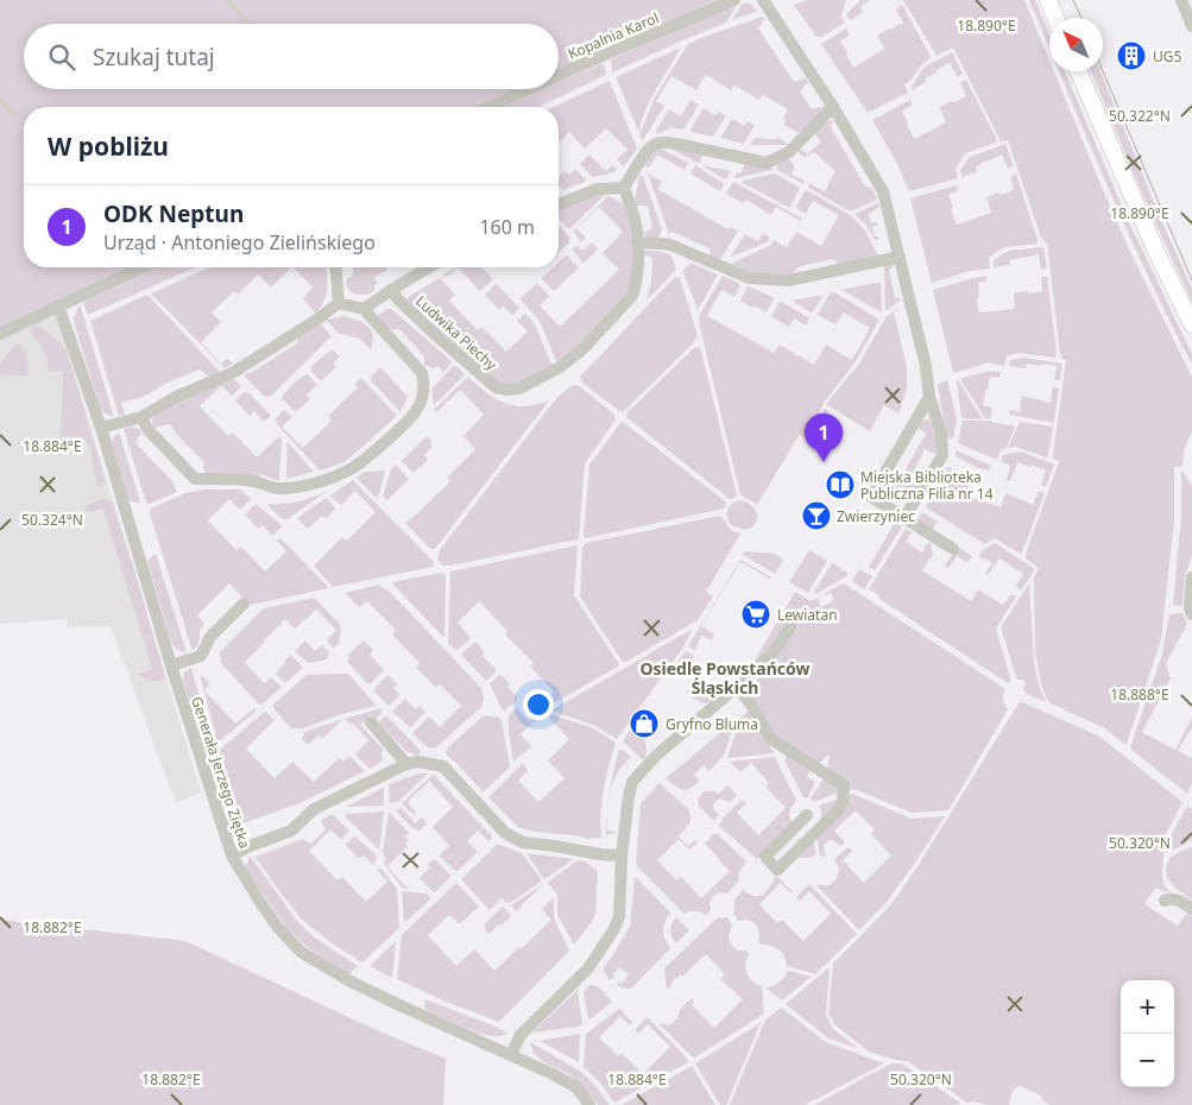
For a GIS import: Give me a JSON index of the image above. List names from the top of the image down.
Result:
{
  "streets": {
    "street": ["Kopalnia Karol", "Ludwika Piechy", "Generała Jerzego Ziętka"]
  },
  "districts": ["Osiedle Powstańców Śląskich"],
  "places": {
    "building": ["UG5"],
    "library": ["Miejska Biblioteka Publiczna Filia nr 14"],
    "bar": ["Zwierzyniec"],
    "supermarket": ["Lewiatan"],
    "shop": ["Gryfno Bluma"]
  },
  "north": "top left",
  "page": {
    "search": "Szukaj tutaj",
    "heading": "W pobliżu",
    "list": [
      {
        "mark": "1",
        "name": "ODK Neptun",
        "note": "Urząd · Antoniego Zielińskiego",
        "value": "160 m"
      }
    ],
    "pins": "1",
    "map_buttons": ["+", "−"]
  },
  "coordinates": [
    "18.890°E",
    "50.322°N",
    "18.884°E",
    "50.324°N",
    "18.888°E",
    "50.320°N",
    "18.882°E"
  ]
}
